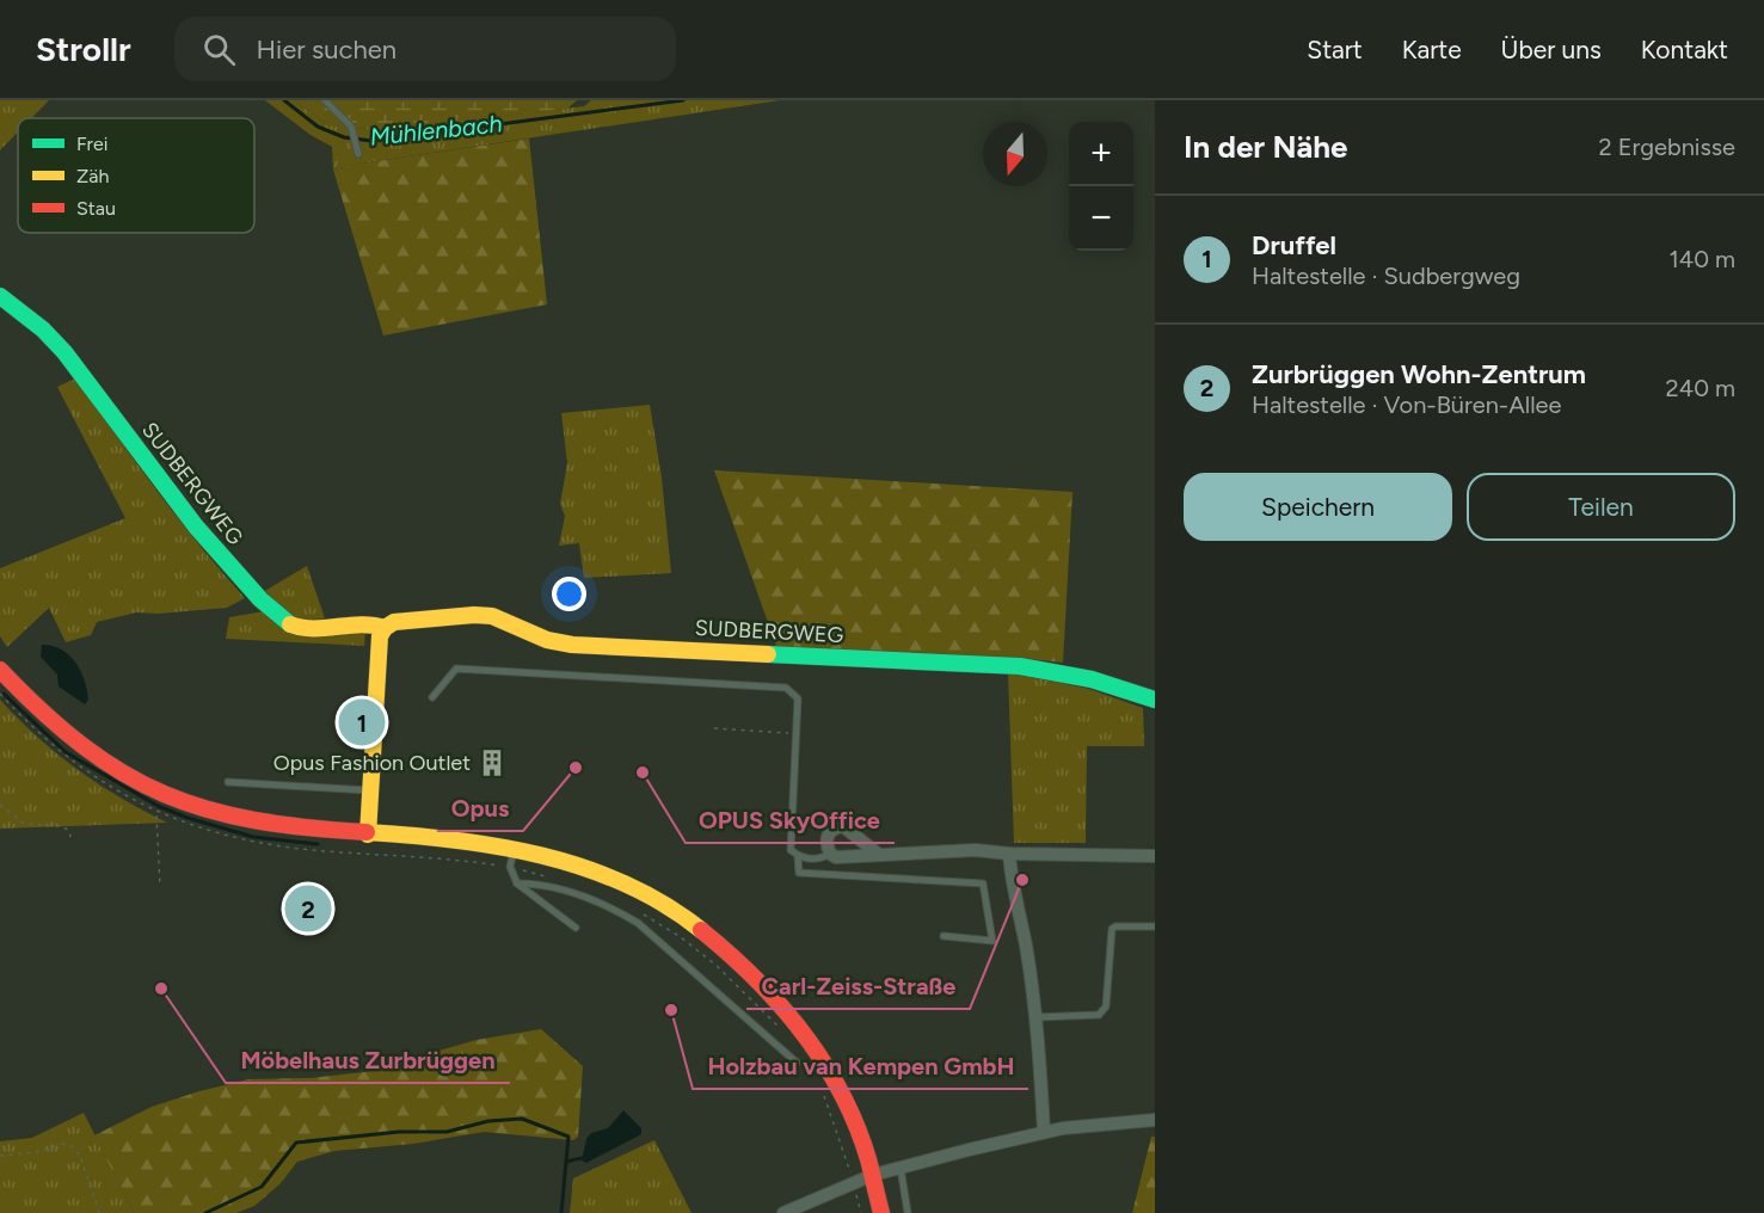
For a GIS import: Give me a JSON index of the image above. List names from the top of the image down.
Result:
{
  "streets": {
    "street": ["SUDBERGWEG"]
  },
  "water": ["Mühlenbach"],
  "places": {
    "building": ["Opus Fashion Outlet"],
    "other": [
      "Opus",
      "OPUS SkyOffice",
      "Carl-Zeiss-Straße",
      "Möbelhaus Zurbrüggen",
      "Holzbau van Kempen GmbH"
    ]
  },
  "legend": ["Frei", "Zäh", "Stau"],
  "north": "bottom",
  "page": {
    "header": "Strollr",
    "search": "Hier suchen",
    "nav": [
      "Start",
      "Karte",
      "Über uns",
      "Kontakt"
    ],
    "heading": ["In der Nähe", "2 Ergebnisse"],
    "map_buttons": ["+", "−"],
    "list": [
      {
        "mark": "1",
        "name": "Druffel",
        "note": "Haltestelle · Sudbergweg",
        "value": "140 m"
      },
      {
        "mark": "2",
        "name": "Zurbrüggen Wohn-Zentrum",
        "note": "Haltestelle · Von-Büren-Allee",
        "value": "240 m"
      }
    ],
    "buttons": ["Speichern", "Teilen"],
    "pins": ["1", "2"]
  }
}
